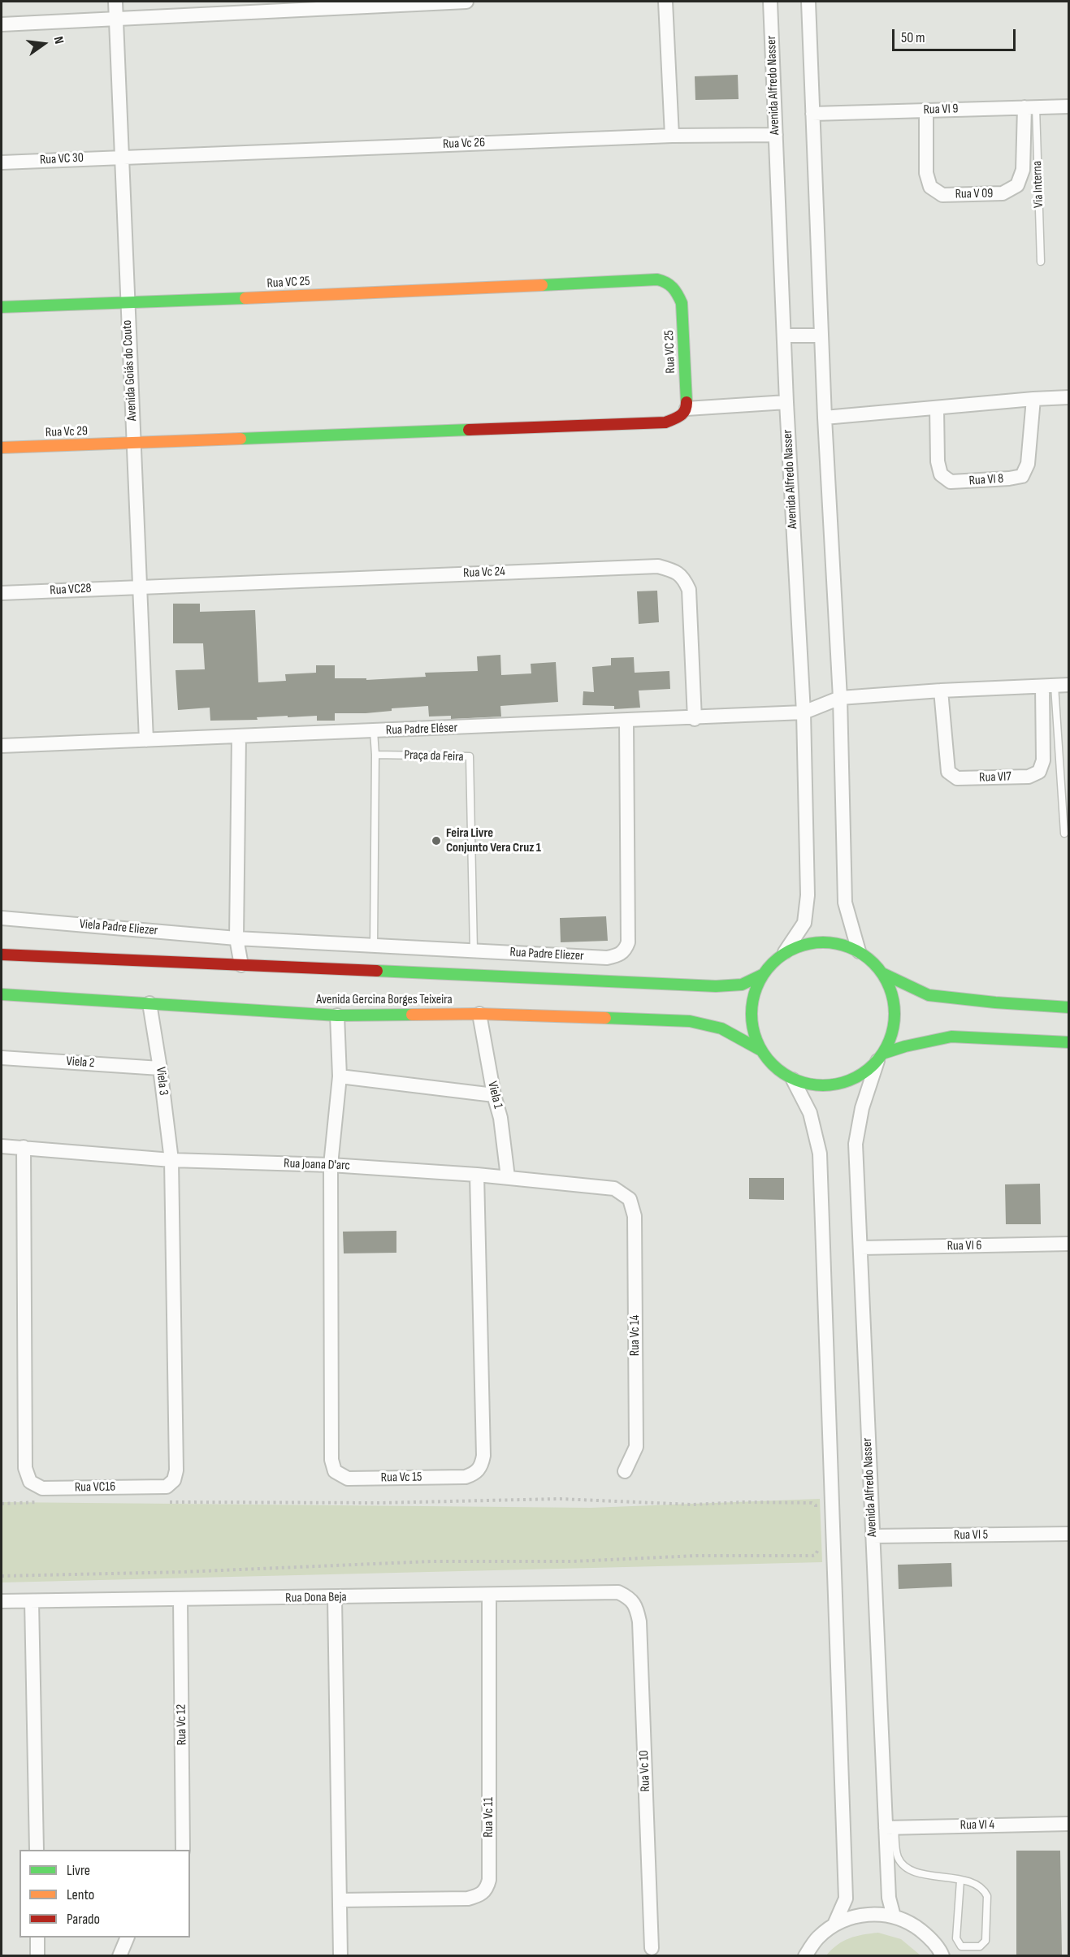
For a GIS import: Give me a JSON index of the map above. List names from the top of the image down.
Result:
{
  "streets": {
    "main road": ["Rua VC 25", "Rua Vc 29", "Avenida Gercina Borges Teixeira"],
    "street": [
      "Avenida Alfredo Nasser",
      "Rua VI 9",
      "Rua Vc 26",
      "Rua VC 30",
      "Rua V 09",
      "Avenida Goiás do Couto",
      "Rua VI 8",
      "Rua Vc 24",
      "Rua VC28",
      "Rua Padre Eléser",
      "Rua VI7",
      "Viela Padre Eliezer",
      "Rua Padre Eliezer",
      "Viela 2",
      "Viela 3",
      "Viela 1",
      "Rua Joana D'arc",
      "Rua VI 6",
      "Rua Vc 14",
      "Rua Vc 15",
      "Rua VC16",
      "Rua VI 5",
      "Rua Dona Beja",
      "Rua Vc 12",
      "Rua Vc 10",
      "Rua Vc 11",
      "Rua VI 4"
    ],
    "lane": ["Via Interna", "Praça da Feira"]
  },
  "crossings": [
    ["Avenida Alfredo Nasser", "Rua Vc 26"],
    ["Avenida Alfredo Nasser", "Rua Padre Eléser"],
    ["Avenida Alfredo Nasser", "Avenida Gercina Borges Teixeira"],
    ["Avenida Alfredo Nasser", "Rua VI 6"],
    ["Avenida Alfredo Nasser", "Rua VI 5"],
    ["Avenida Alfredo Nasser", "Rua VI 4"],
    ["Rua VI 9", "Via Interna"],
    ["Rua VI 9", "Rua V 09"],
    ["Rua Vc 26", "Rua VC 30"],
    ["Rua Vc 26", "Avenida Goiás do Couto"],
    ["Rua VC 30", "Avenida Goiás do Couto"],
    ["Via Interna", "Rua V 09"],
    ["Rua VC 25", "Avenida Goiás do Couto"],
    ["Avenida Goiás do Couto", "Rua Vc 29"],
    ["Avenida Goiás do Couto", "Rua Vc 24"],
    ["Avenida Goiás do Couto", "Rua VC28"],
    ["Avenida Goiás do Couto", "Rua Padre Eléser"],
    ["Rua Vc 24", "Rua VC28"],
    ["Rua Vc 24", "Rua Padre Eléser"],
    ["Rua Padre Eléser", "Rua Padre Eliezer"],
    ["Praça da Feira", "Rua Padre Eliezer"],
    ["Viela Padre Eliezer", "Rua Padre Eliezer"],
    ["Avenida Gercina Borges Teixeira", "Viela 3"],
    ["Avenida Gercina Borges Teixeira", "Viela 1"],
    ["Viela 2", "Viela 3"],
    ["Viela 3", "Rua Joana D'arc"],
    ["Viela 3", "Rua VC16"],
    ["Viela 1", "Rua Joana D'arc"],
    ["Rua Joana D'arc", "Rua Vc 14"],
    ["Rua Joana D'arc", "Rua Vc 15"],
    ["Rua Joana D'arc", "Rua VC16"],
    ["Rua Dona Beja", "Rua Vc 12"],
    ["Rua Dona Beja", "Rua Vc 10"],
    ["Rua Dona Beja", "Rua Vc 11"]
  ],
  "places": ["Feira Livre Conjunto Vera Cruz 1"],
  "legend": ["Livre", "Lento", "Parado"],
  "scale_bar": "50 m",
  "north": "right"
}
